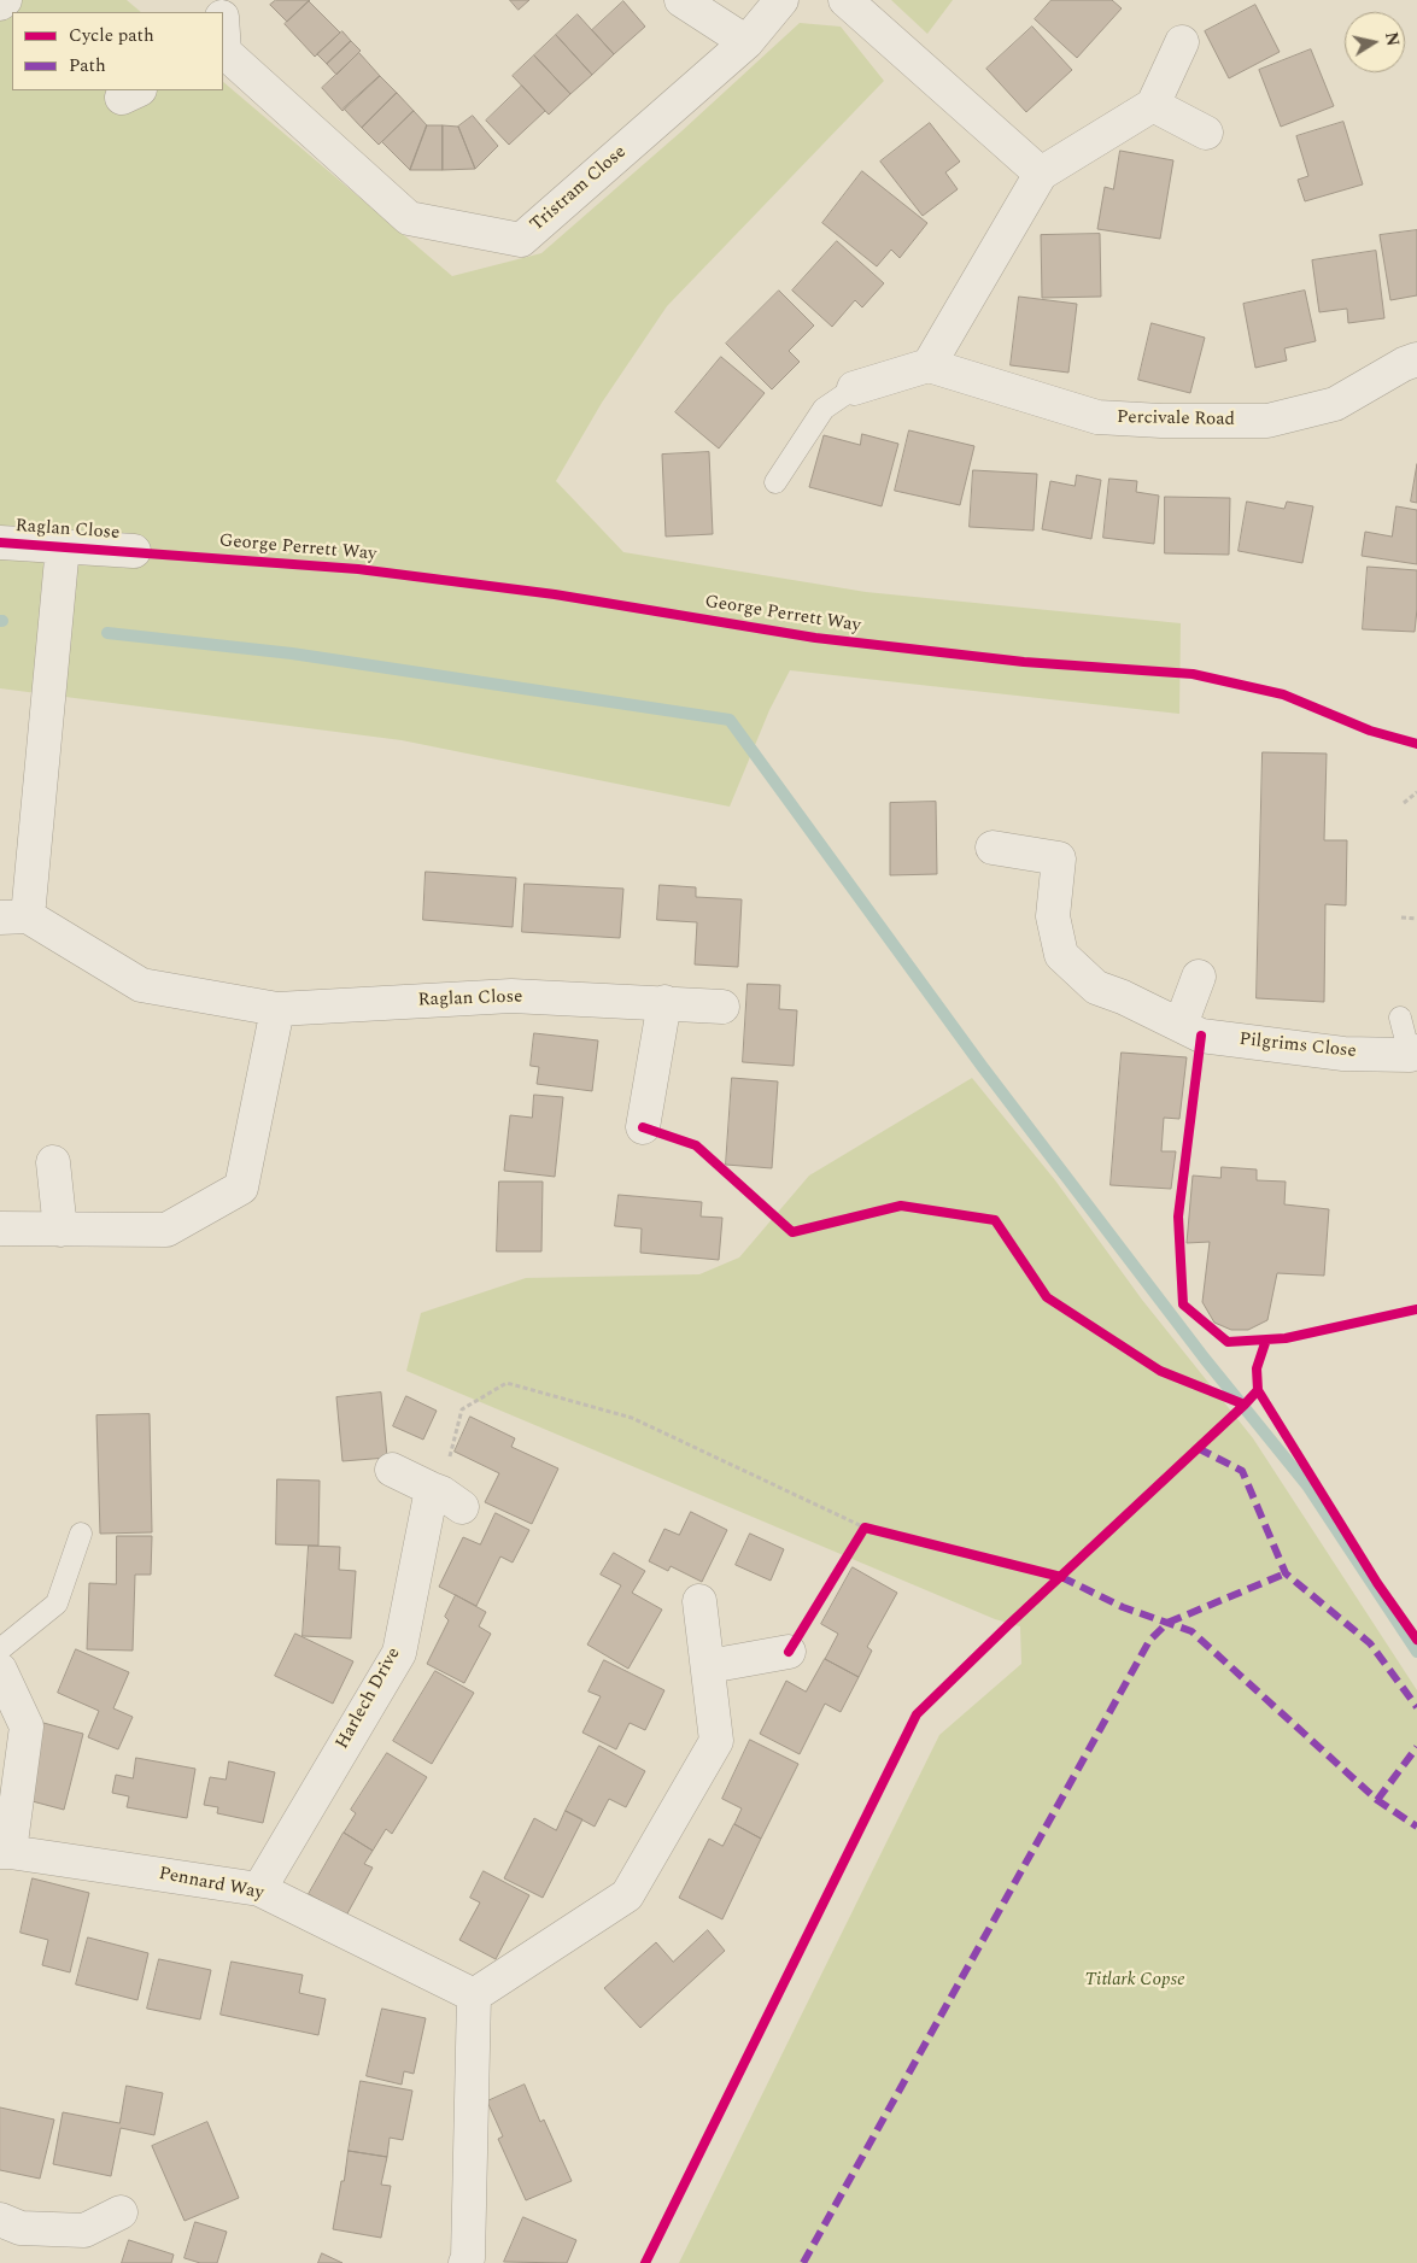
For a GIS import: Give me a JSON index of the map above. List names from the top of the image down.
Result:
{
  "streets": {
    "street": [
      "Tristram Close",
      "Percivale Road",
      "Raglan Close",
      "Pilgrims Close",
      "Harlech Drive",
      "Pennard Way"
    ],
    "cycle path": ["George Perrett Way"]
  },
  "crossings": [
    ["Harlech Drive", "Pennard Way"]
  ],
  "parks": ["Titlark Copse"],
  "legend": ["Cycle path", "Path"],
  "north": "right"
}
